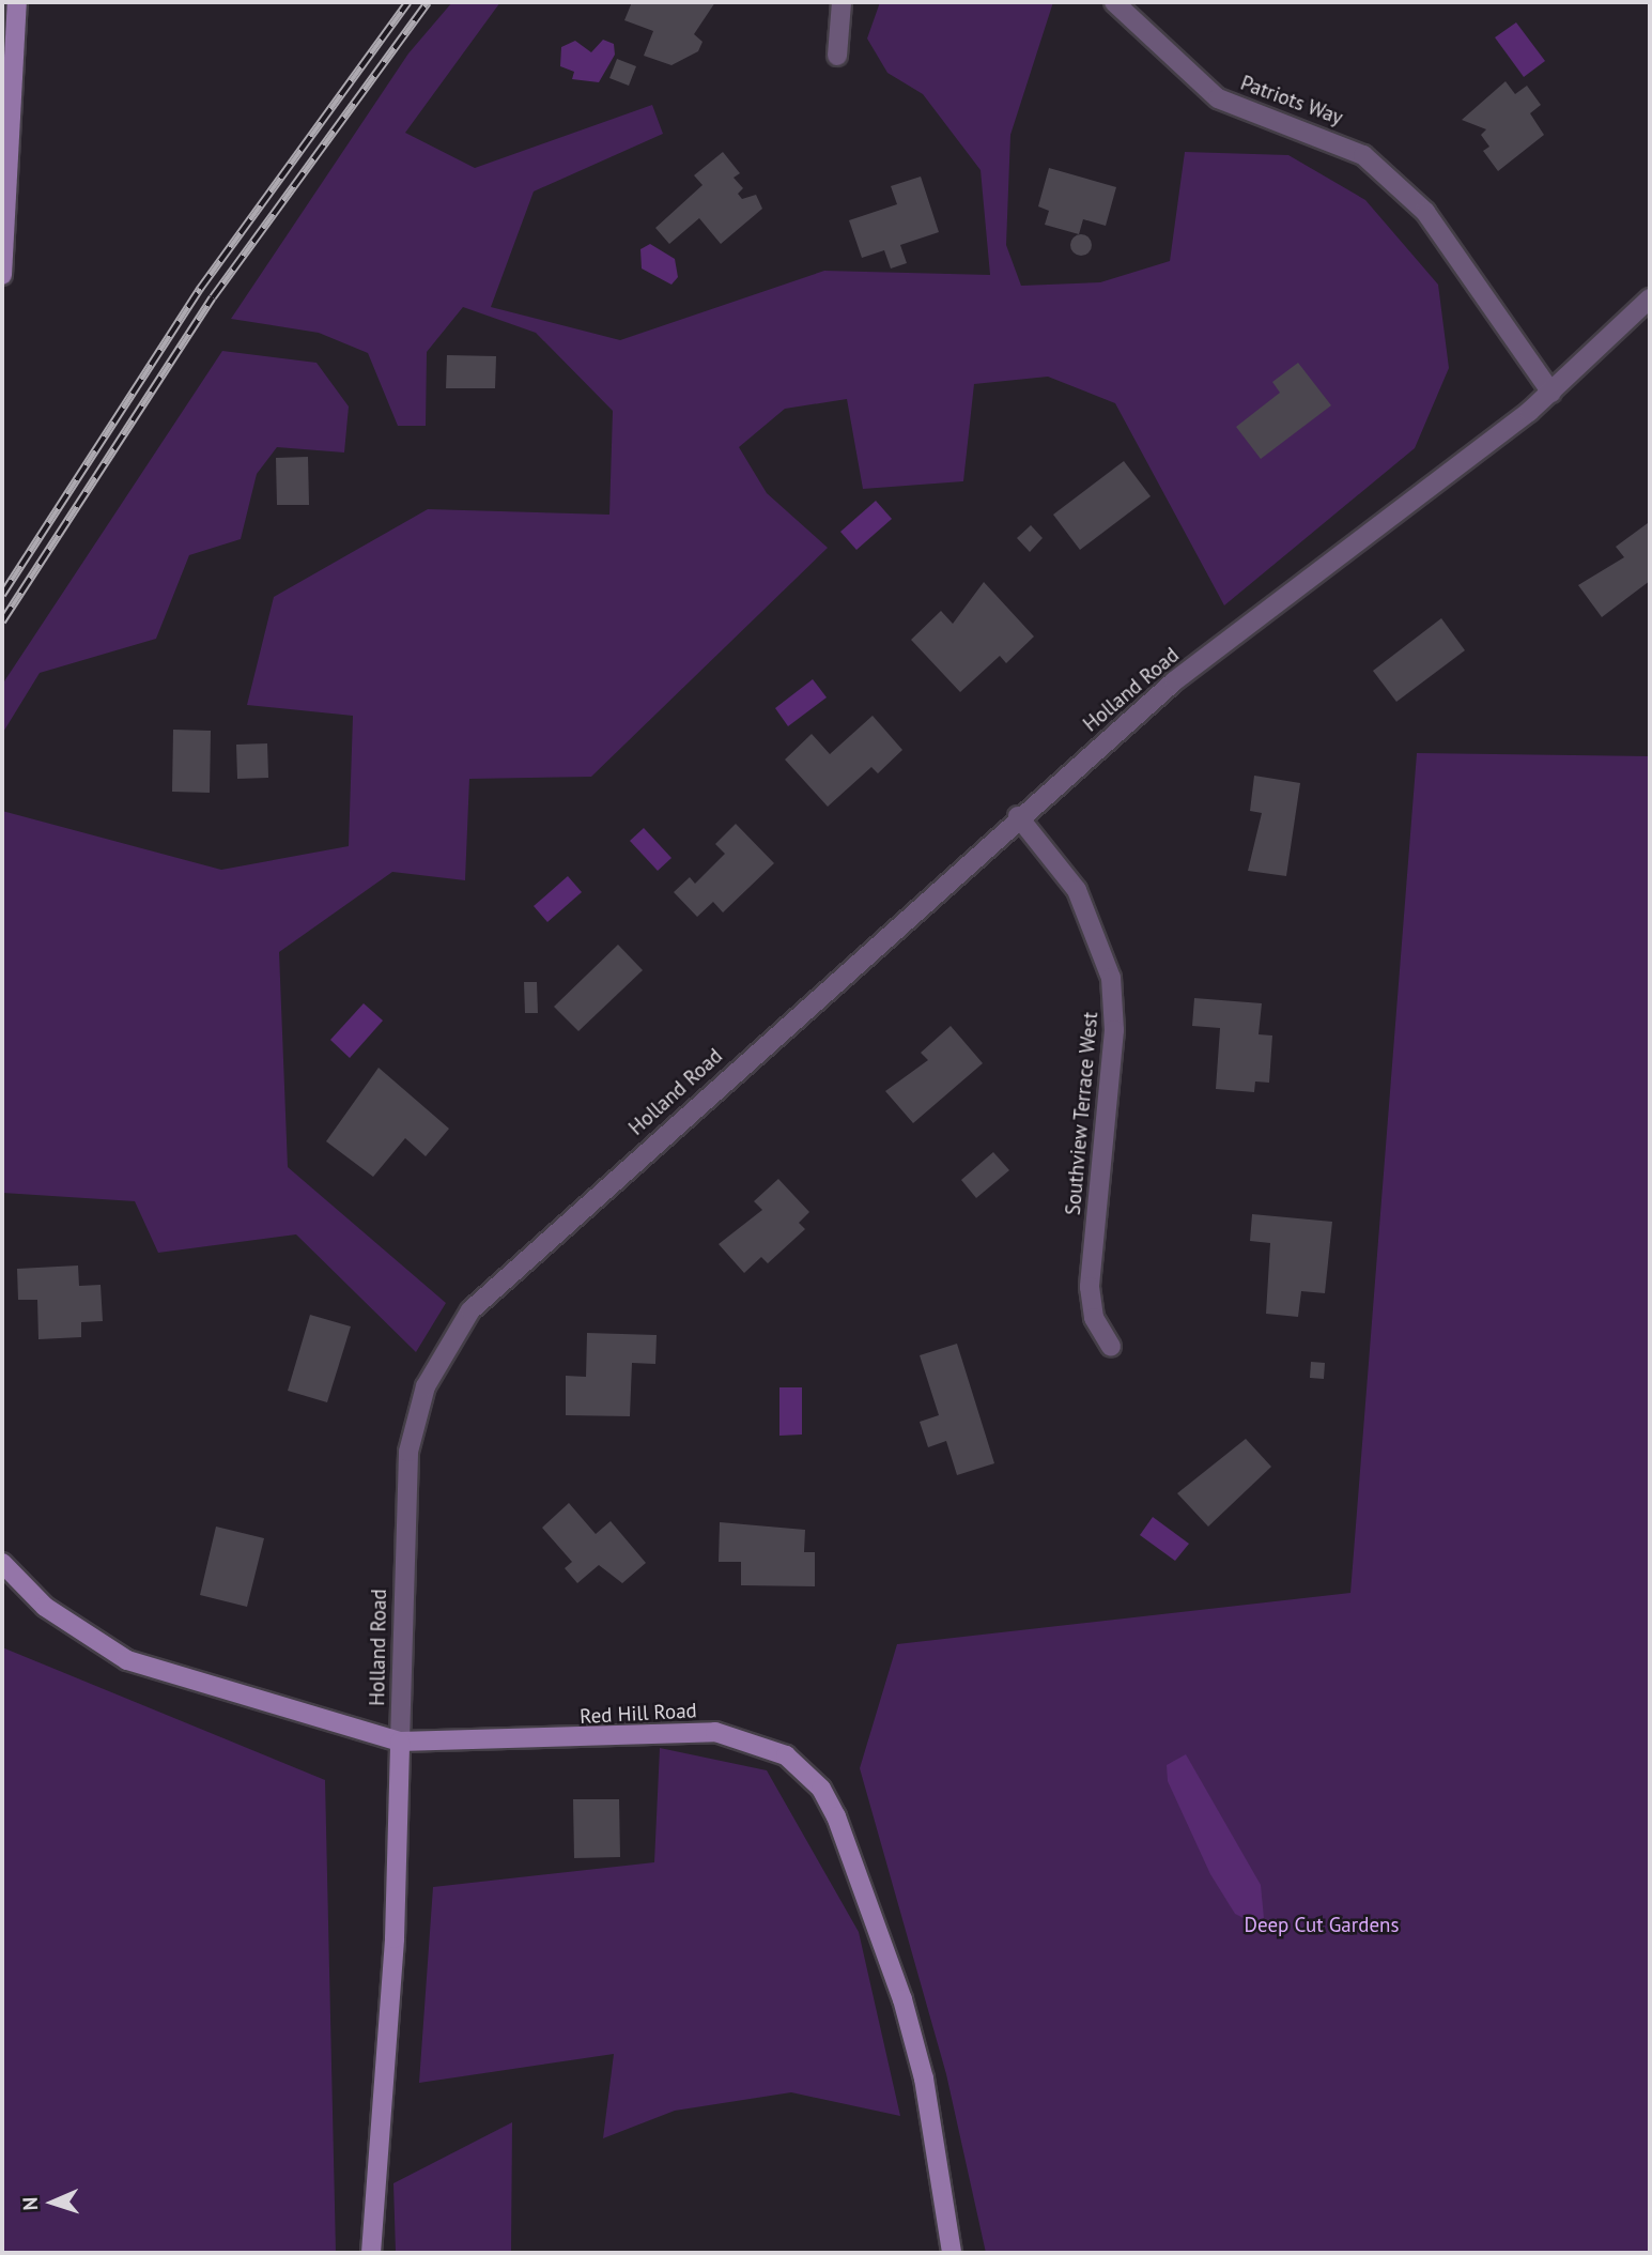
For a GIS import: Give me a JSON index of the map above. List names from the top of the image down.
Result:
{
  "streets": {
    "street": [
      "Patriots Way",
      "Holland Road",
      "Southview Terrace West",
      "Red Hill Road"
    ]
  },
  "crossings": [
    ["Patriots Way", "Holland Road"],
    ["Holland Road", "Southview Terrace West"],
    ["Holland Road", "Red Hill Road"]
  ],
  "parks": ["Deep Cut Gardens"],
  "north": "left"
}
